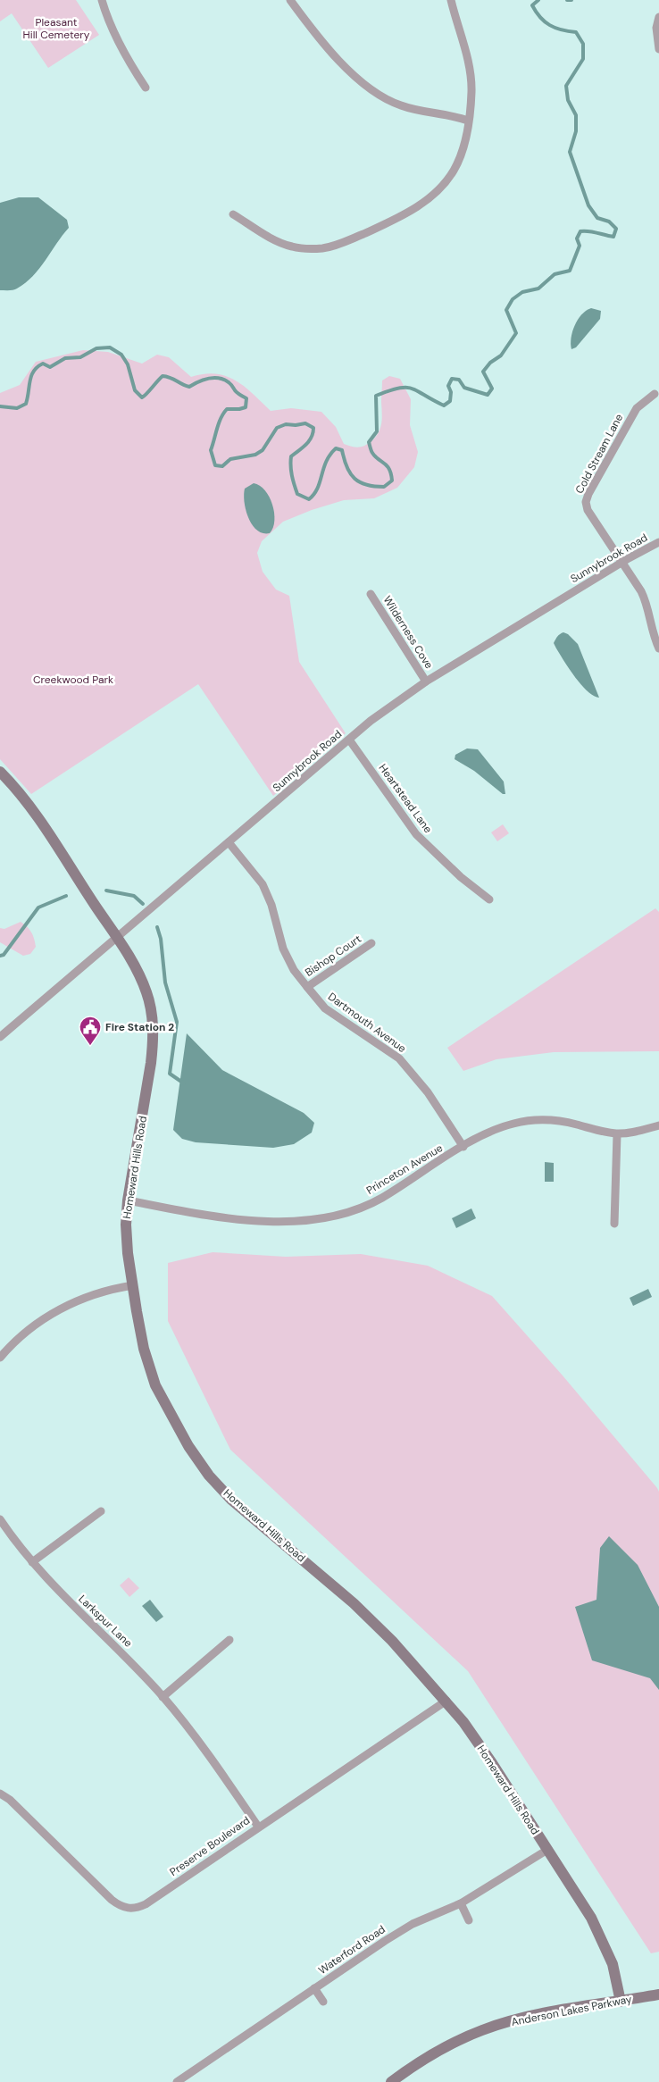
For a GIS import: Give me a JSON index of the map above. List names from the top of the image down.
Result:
{
  "streets": {
    "street": [
      "Cold Stream Lane",
      "Sunnybrook Road",
      "Wilderness Cove",
      "Heartstead Lane",
      "Bishop Court",
      "Dartmouth Avenue",
      "Homeward Hills Road",
      "Princeton Avenue",
      "Larkspur Lane",
      "Preserve Boulevard",
      "Waterford Road",
      "Anderson Lakes Parkway"
    ]
  },
  "crossings": [
    ["Cold Stream Lane", "Sunnybrook Road"],
    ["Sunnybrook Road", "Wilderness Cove"],
    ["Sunnybrook Road", "Heartstead Lane"],
    ["Sunnybrook Road", "Dartmouth Avenue"],
    ["Sunnybrook Road", "Homeward Hills Road"],
    ["Bishop Court", "Dartmouth Avenue"],
    ["Dartmouth Avenue", "Princeton Avenue"],
    ["Homeward Hills Road", "Princeton Avenue"],
    ["Homeward Hills Road", "Preserve Boulevard"],
    ["Homeward Hills Road", "Waterford Road"],
    ["Homeward Hills Road", "Anderson Lakes Parkway"],
    ["Larkspur Lane", "Preserve Boulevard"]
  ],
  "parks": ["Pleasant Hill Cemetery", "Creekwood Park"],
  "places": {
    "public building": ["Fire Station 2"]
  }
}
